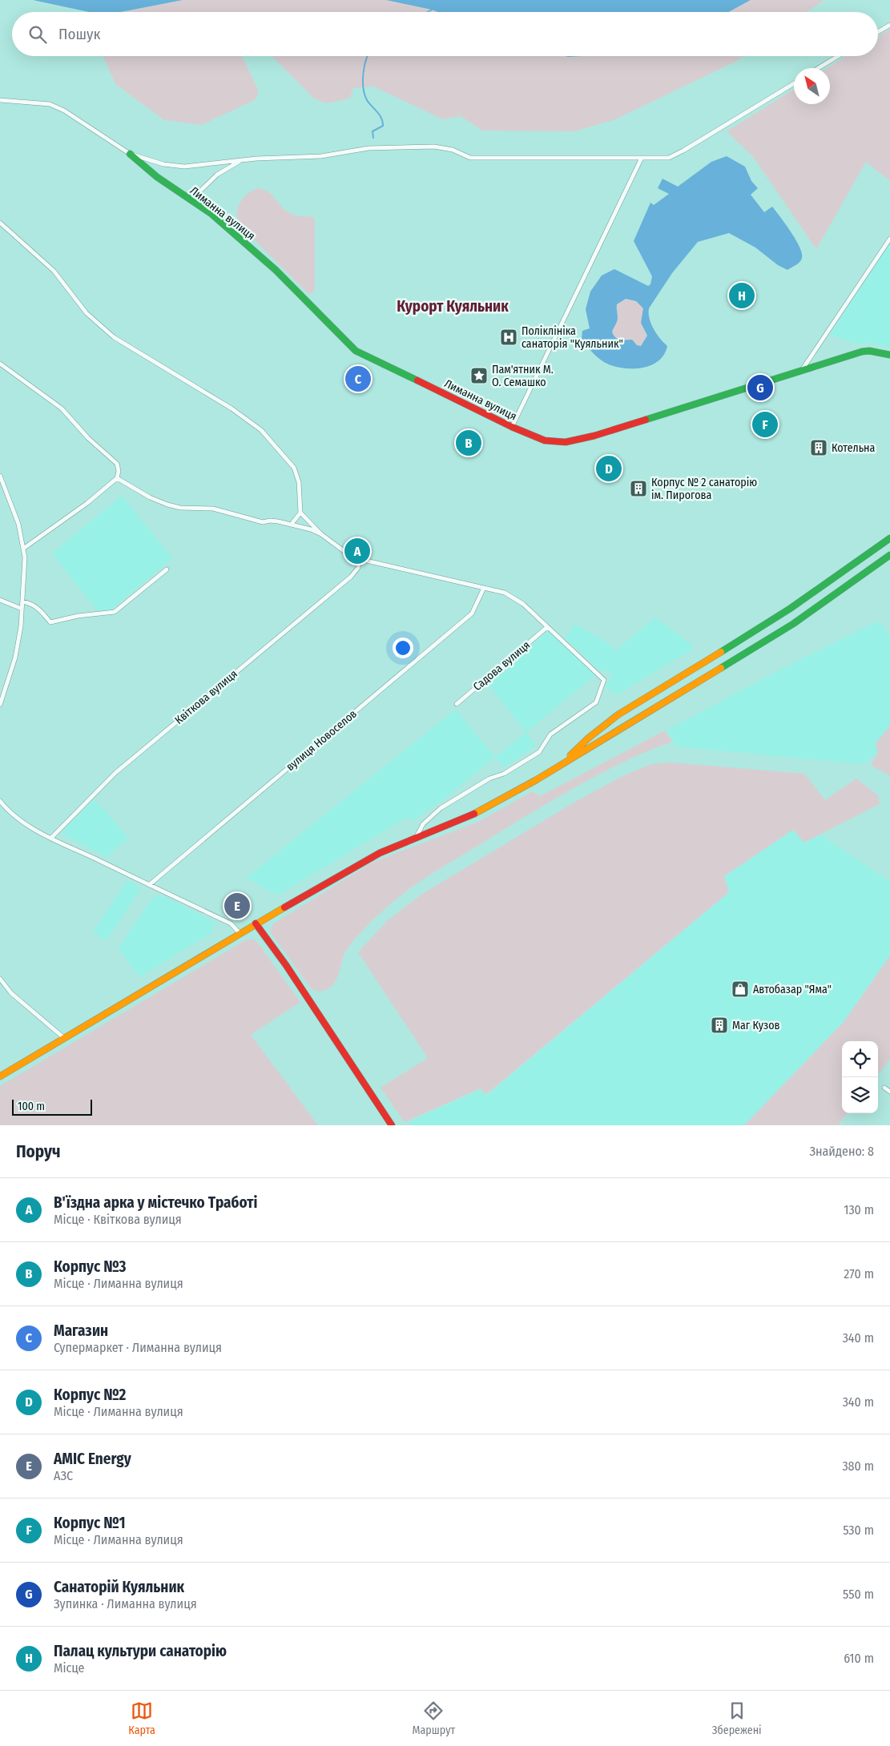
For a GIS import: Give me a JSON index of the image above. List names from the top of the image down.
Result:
{
  "streets": {
    "main road": ["Лиманна вулиця"],
    "street": ["Садова вулиця", "Квіткова вулиця", "вулиця Новоселов"]
  },
  "districts": ["Курорт Куяльник"],
  "places": {
    "hospital": ["Поліклініка санаторія \"Куяльник\""],
    "place": ["Пам'ятник М. О. Семашко"],
    "building": ["Котельна", "Корпус № 2 санаторію ім. Пирогова", "Маг Кузов"],
    "shop": ["Автобазар \"Яма\""]
  },
  "scale_bar": "100 m",
  "north": "top left",
  "page": {
    "search": "Пошук",
    "pins": [
      "H",
      "C",
      "G",
      "F",
      "B",
      "D",
      "A",
      "E"
    ],
    "scale": "100 m",
    "heading": ["Поруч", "Знайдено: 8"],
    "list": [
      {
        "mark": "A",
        "name": "В'їздна арка у містечко Тработі",
        "note": "Місце · Квіткова вулиця",
        "value": "130 m"
      },
      {
        "mark": "B",
        "name": "Корпус №3",
        "note": "Місце · Лиманна вулиця",
        "value": "270 m"
      },
      {
        "mark": "C",
        "name": "Магазин",
        "note": "Супермаркет · Лиманна вулиця",
        "value": "340 m"
      },
      {
        "mark": "D",
        "name": "Корпус №2",
        "note": "Місце · Лиманна вулиця",
        "value": "340 m"
      },
      {
        "mark": "E",
        "name": "AMIC Energy",
        "note": "АЗС",
        "value": "380 m"
      },
      {
        "mark": "F",
        "name": "Корпус №1",
        "note": "Місце · Лиманна вулиця",
        "value": "530 m"
      },
      {
        "mark": "G",
        "name": "Санаторій Куяльник",
        "note": "Зупинка · Лиманна вулиця",
        "value": "550 m"
      },
      {
        "mark": "H",
        "name": "Палац культури санаторію",
        "note": "Місце",
        "value": "610 m"
      }
    ],
    "nav": ["Карта", "Маршрут", "Збережені"]
  }
}
